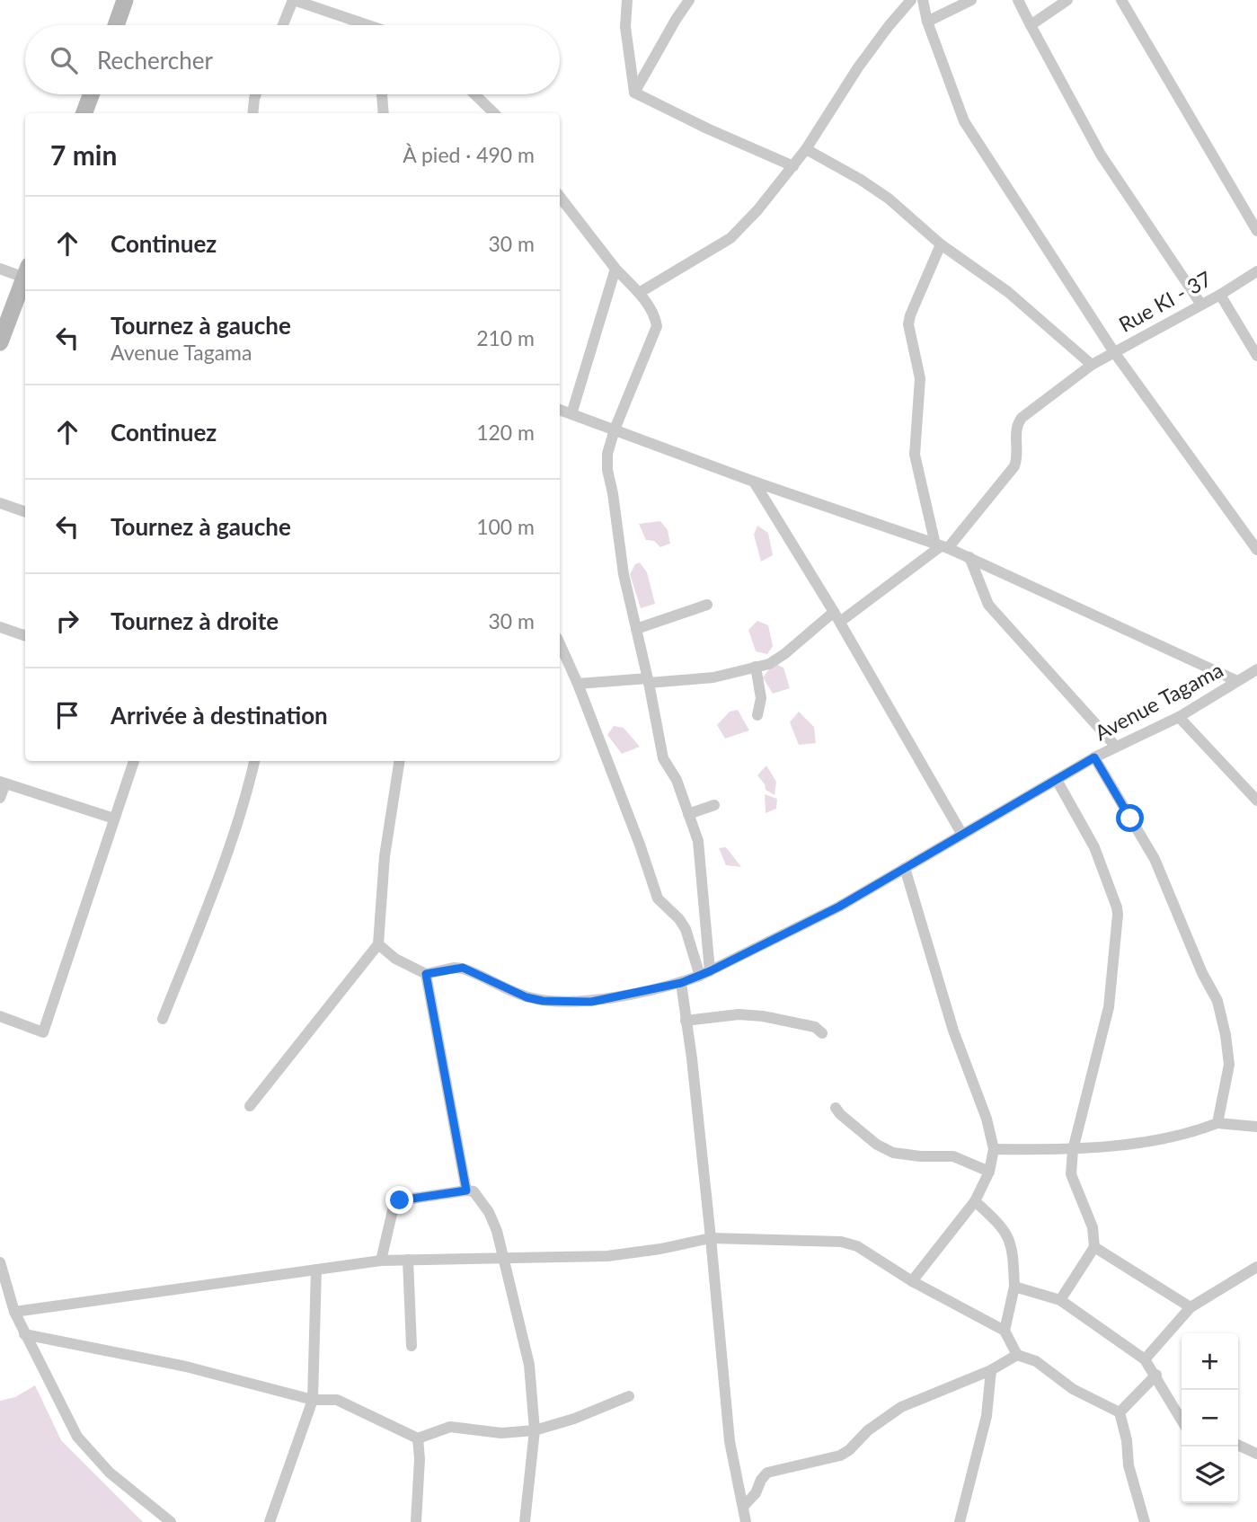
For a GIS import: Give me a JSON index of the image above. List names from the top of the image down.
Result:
{
  "streets": {
    "street": ["Rue KI - 37", "Avenue Tagama"]
  },
  "page": {
    "search": "Rechercher",
    "heading": ["7 min", "À pied · 490 m"],
    "list": [
      ["Continuez", "30 m"],
      ["Tournez à gauche", "Avenue Tagama", "210 m"],
      ["Continuez", "120 m"],
      ["Tournez à gauche", "100 m"],
      ["Tournez à droite", "30 m"],
      "Arrivée à destination"
    ],
    "map_buttons": ["+", "−"]
  }
}
